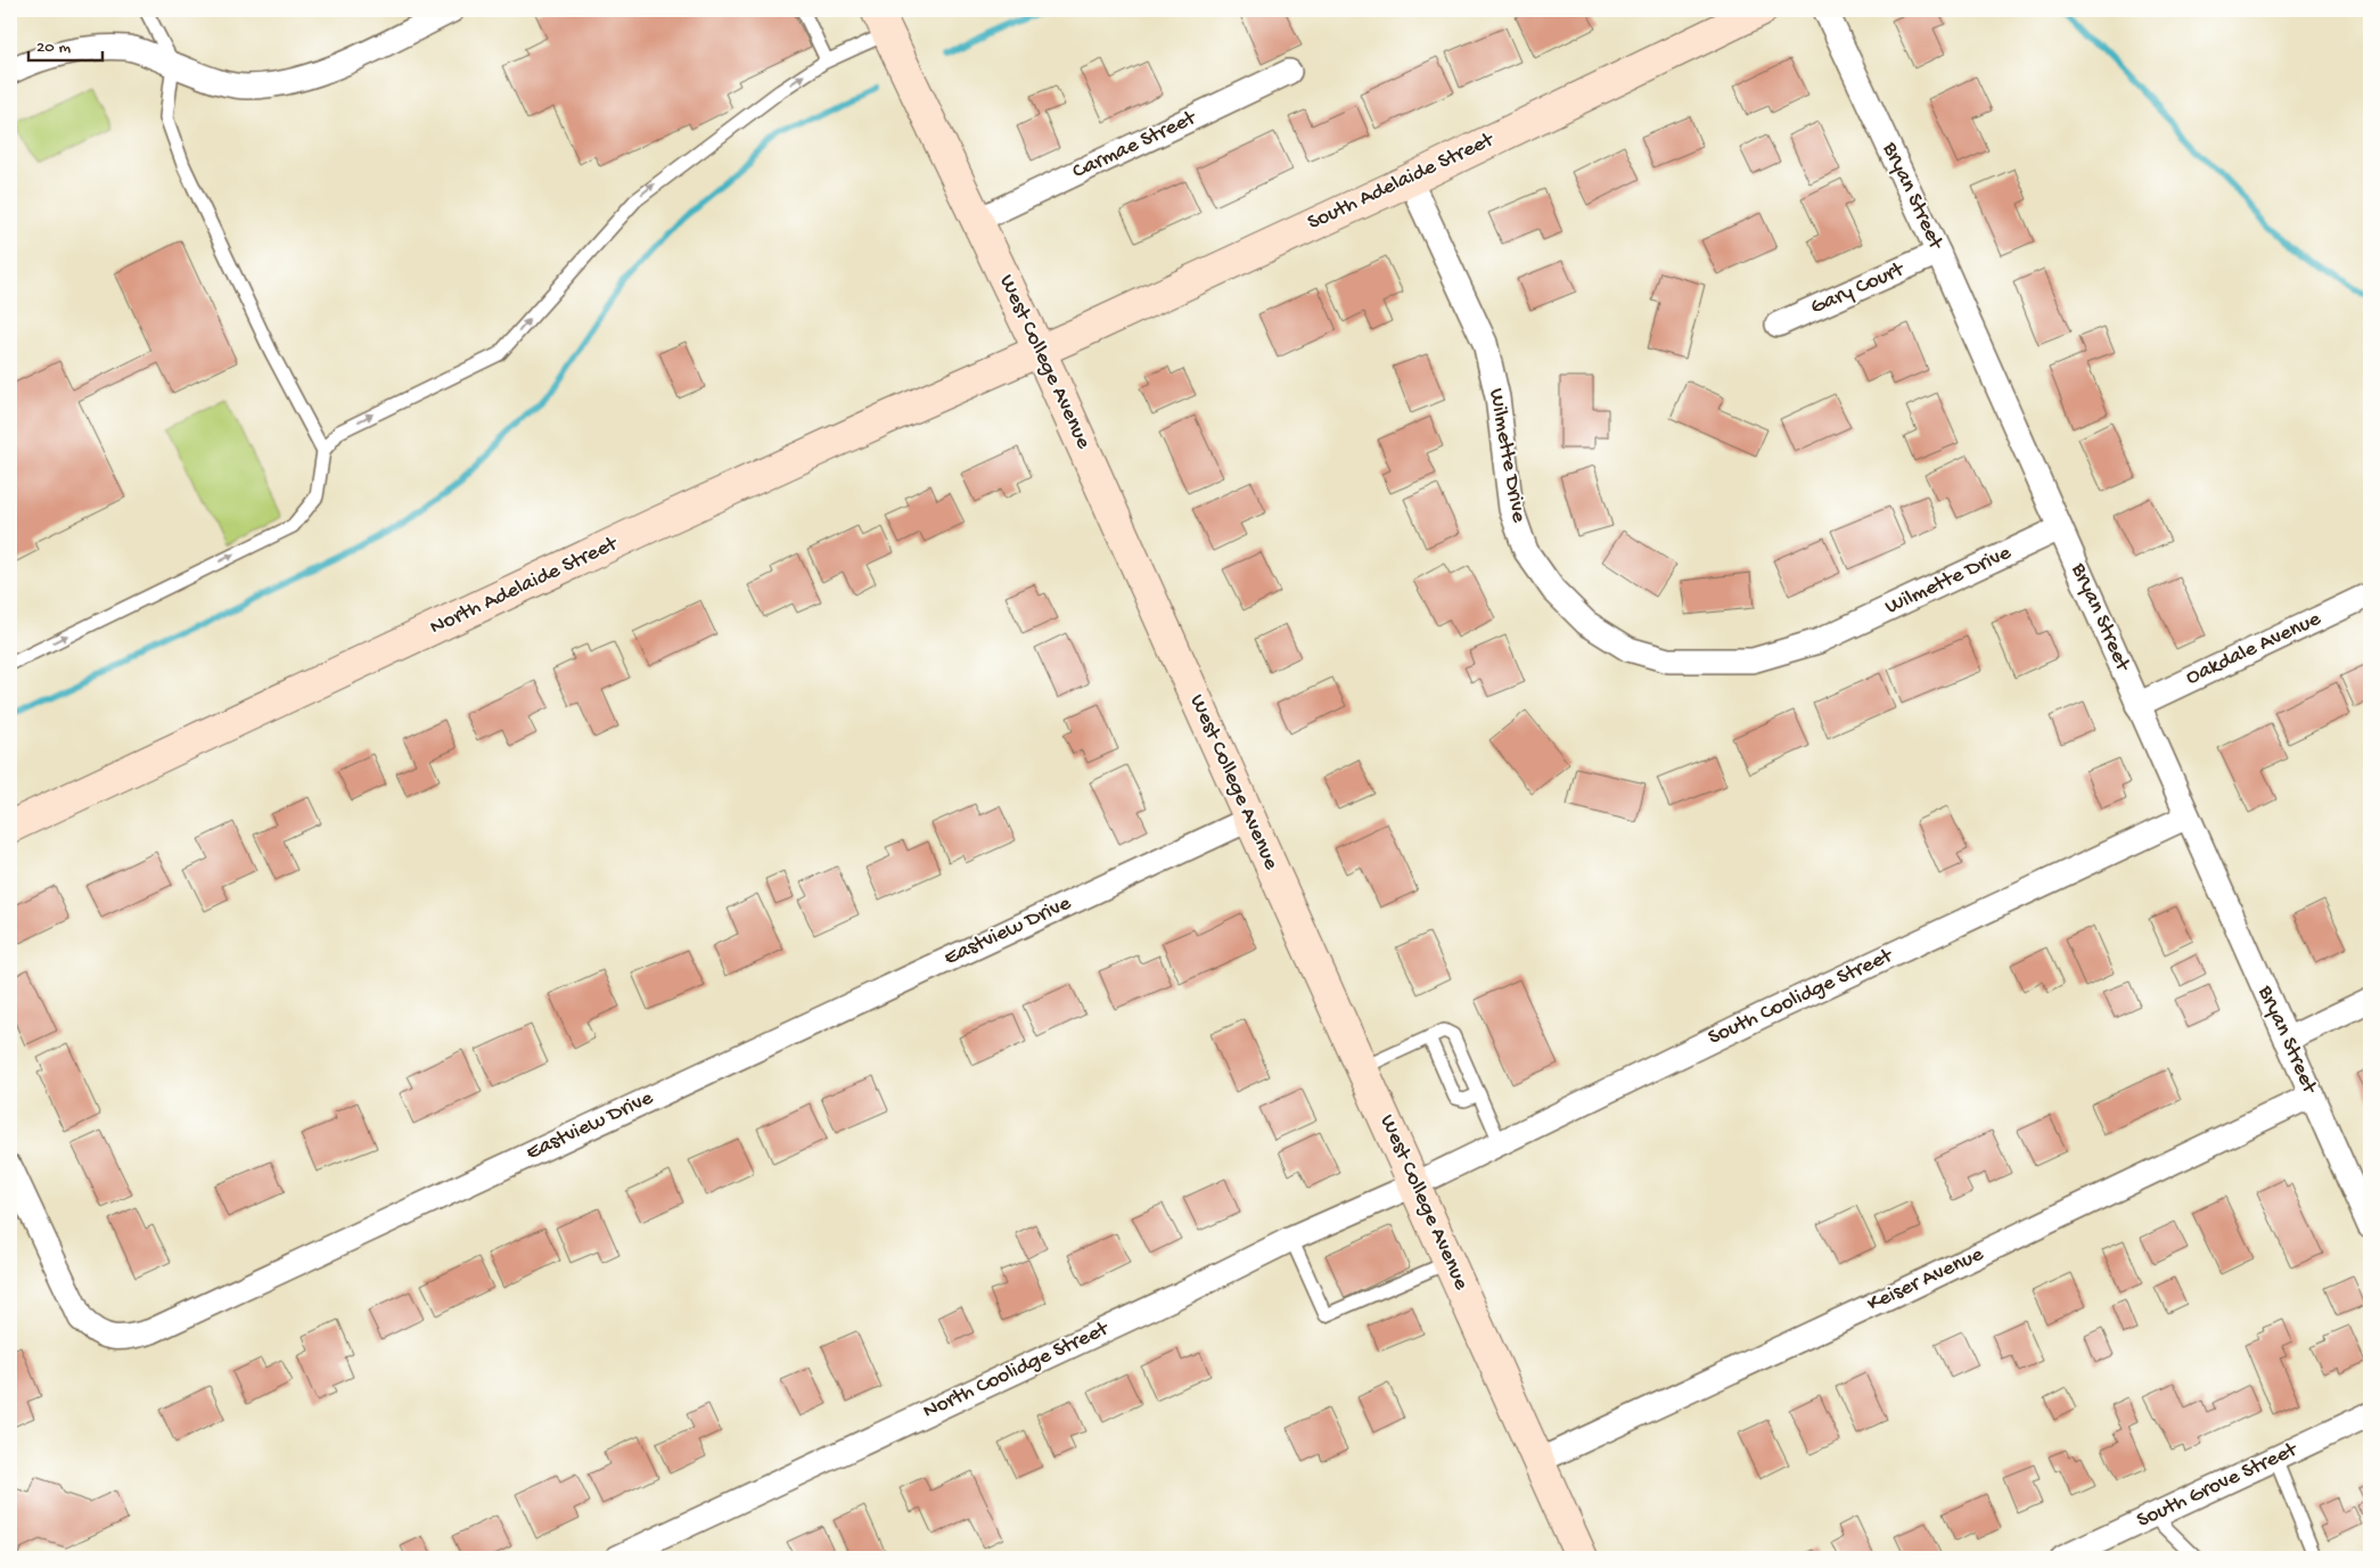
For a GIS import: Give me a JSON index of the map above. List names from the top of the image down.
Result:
{
  "streets": {
    "street": [
      "Carmae Street",
      "South Adelaide Street",
      "Bryan Street",
      "Gary Court",
      "West College Avenue",
      "Wilmette Drive",
      "North Adelaide Street",
      "Oakdale Avenue",
      "Eastview Drive",
      "South Coolidge Street",
      "Keiser Avenue",
      "North Coolidge Street",
      "South Grove Street"
    ]
  },
  "crossings": [
    ["Carmae Street", "West College Avenue"],
    ["South Adelaide Street", "West College Avenue"],
    ["South Adelaide Street", "Wilmette Drive"],
    ["South Adelaide Street", "North Adelaide Street"],
    ["Bryan Street", "Gary Court"],
    ["Bryan Street", "Wilmette Drive"],
    ["Bryan Street", "Oakdale Avenue"],
    ["Bryan Street", "South Coolidge Street"],
    ["Bryan Street", "Keiser Avenue"],
    ["West College Avenue", "North Adelaide Street"],
    ["West College Avenue", "Eastview Drive"],
    ["West College Avenue", "South Coolidge Street"],
    ["West College Avenue", "Keiser Avenue"],
    ["West College Avenue", "North Coolidge Street"],
    ["South Coolidge Street", "North Coolidge Street"]
  ],
  "scale_bar": "20 m"
}
